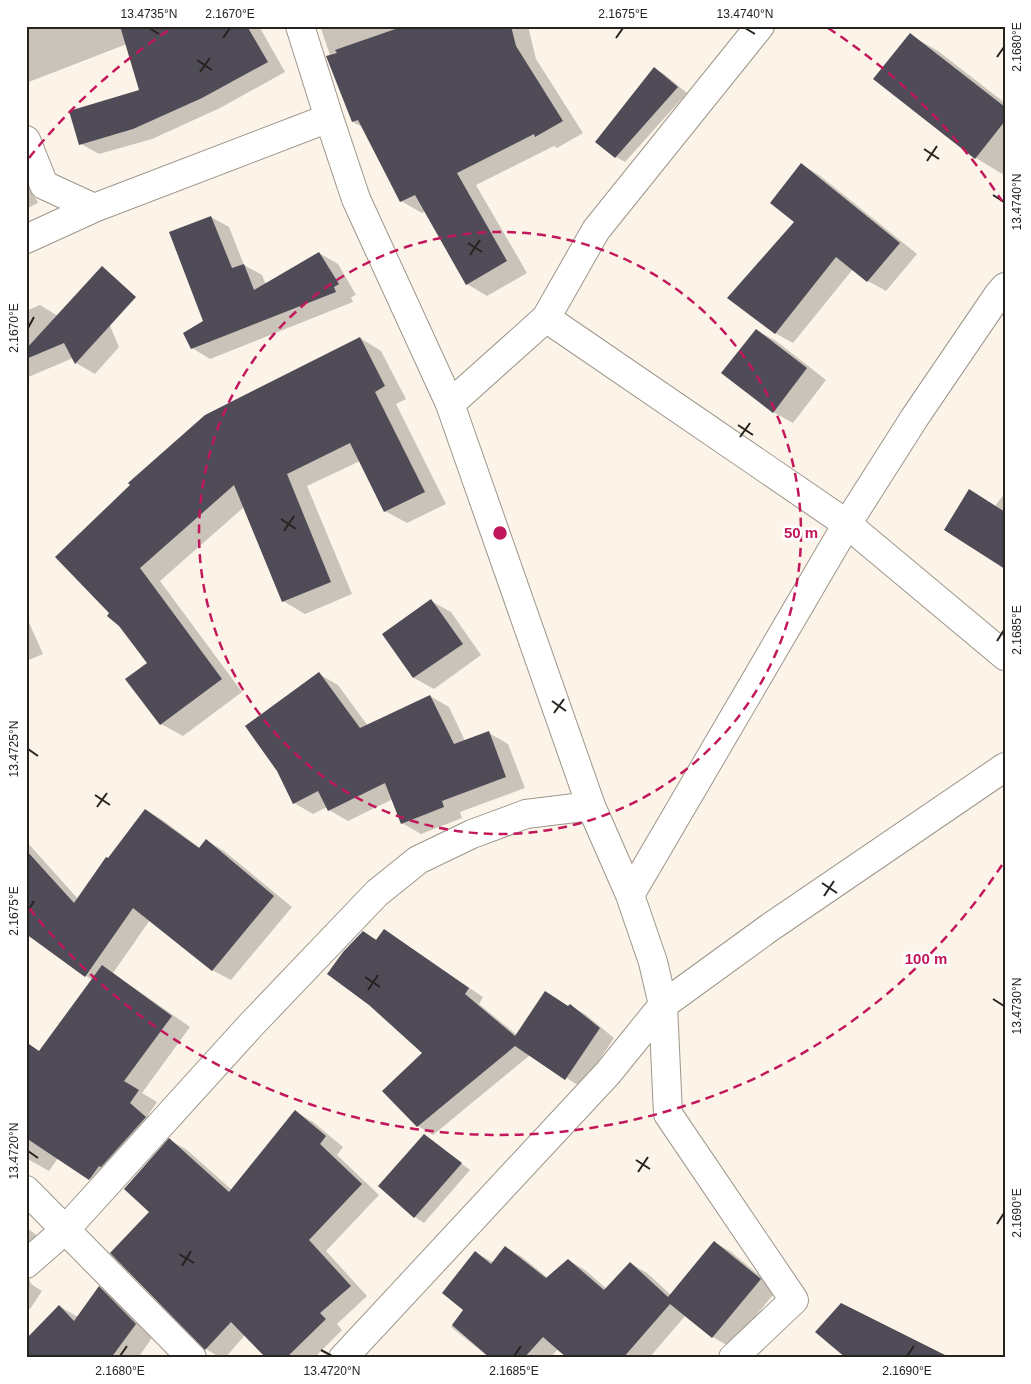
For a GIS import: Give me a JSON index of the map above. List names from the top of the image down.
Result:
{
  "coordinates": [
    "13.4735°N",
    "2.1670°E",
    "2.1675°E",
    "13.4740°N",
    "2.1680°E",
    "2.1685°E",
    "13.4725°N",
    "13.4730°N",
    "13.4720°N",
    "2.1690°E"
  ],
  "rings": ["50 m", "100 m"]
}
